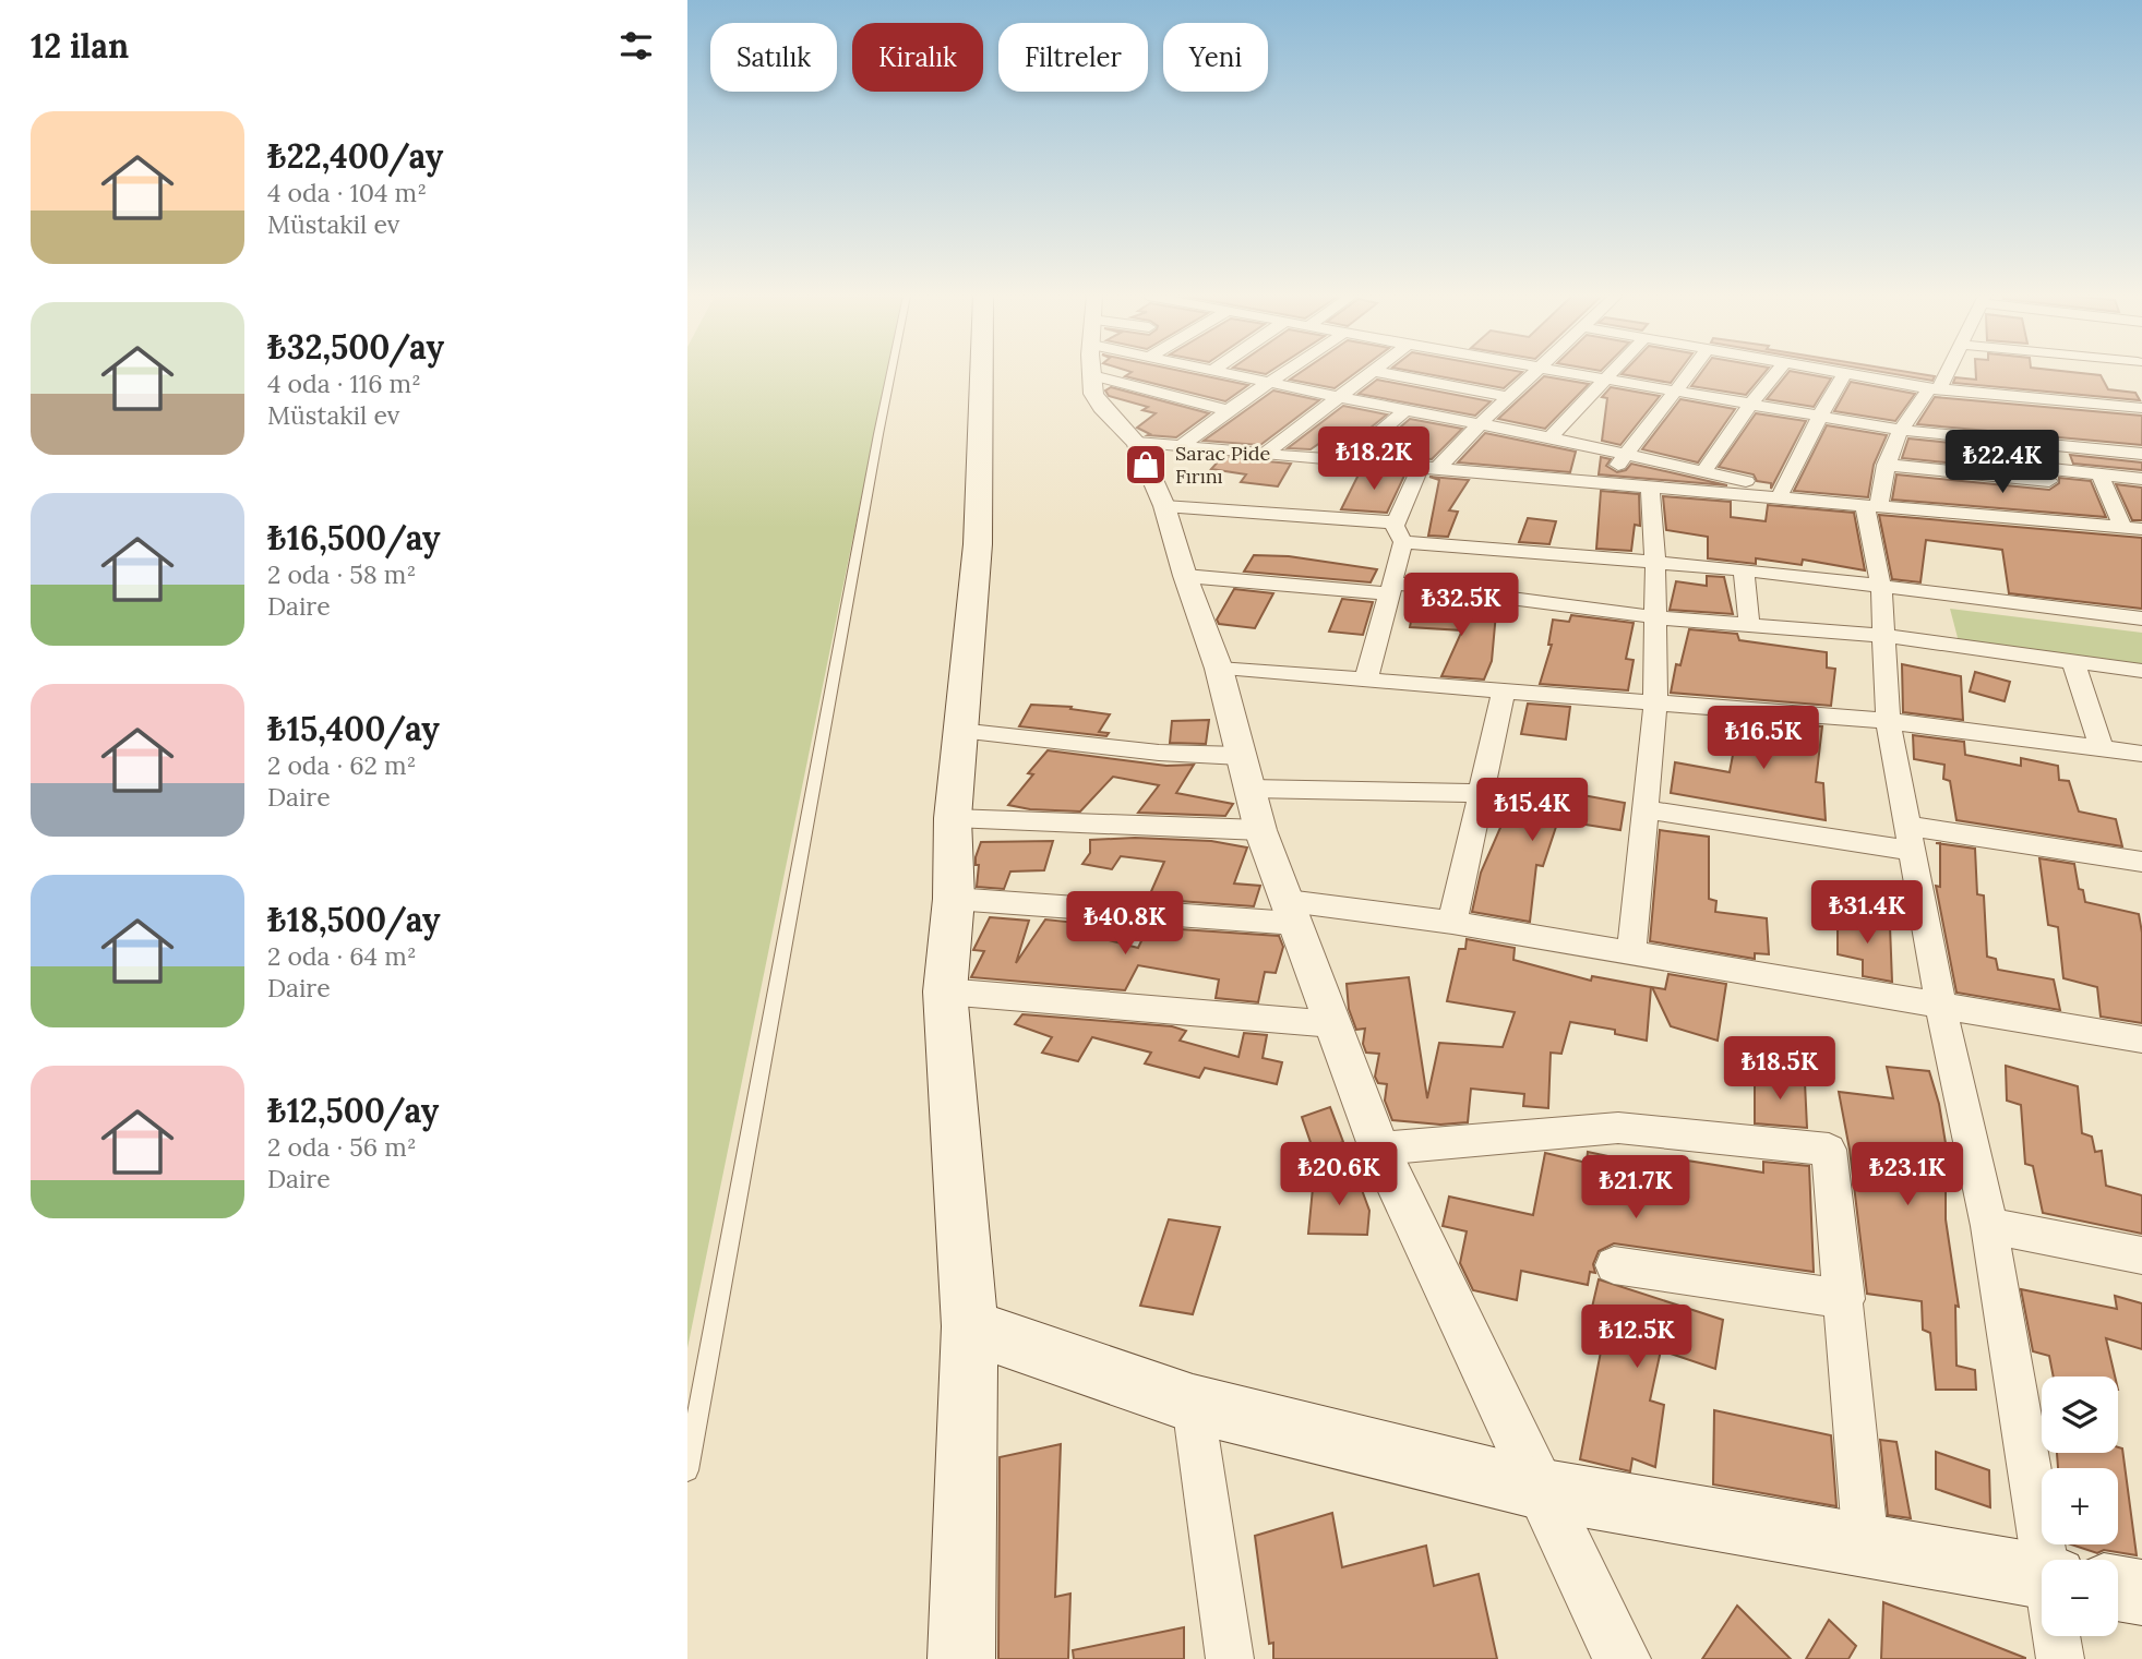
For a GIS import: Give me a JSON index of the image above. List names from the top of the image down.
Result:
{
  "places": {
    "shop": ["Sarac Pide Fırını"]
  },
  "page": {
    "heading": "12 ilan",
    "chip": [
      "Satılık",
      "Kiralık",
      "Filtreler",
      "Yeni"
    ],
    "list": [
      {
        "name": "₺22,400/ay",
        "note": "4 oda · 104 m² · Müstakil ev"
      },
      {
        "name": "₺32,500/ay",
        "note": "4 oda · 116 m² · Müstakil ev"
      },
      {
        "name": "₺16,500/ay",
        "note": "2 oda · 58 m² · Daire"
      },
      {
        "name": "₺15,400/ay",
        "note": "2 oda · 62 m² · Daire"
      },
      {
        "name": "₺18,500/ay",
        "note": "2 oda · 64 m² · Daire"
      },
      {
        "name": "₺12,500/ay",
        "note": "2 oda · 56 m² · Daire"
      }
    ],
    "price": [
      "₺18.2K",
      "₺22.4K",
      "₺32.5K",
      "₺16.5K",
      "₺15.4K",
      "₺31.4K",
      "₺40.8K",
      "₺18.5K",
      "₺20.6K",
      "₺23.1K",
      "₺21.7K",
      "₺12.5K"
    ],
    "map_buttons": ["+", "−"]
  }
}
